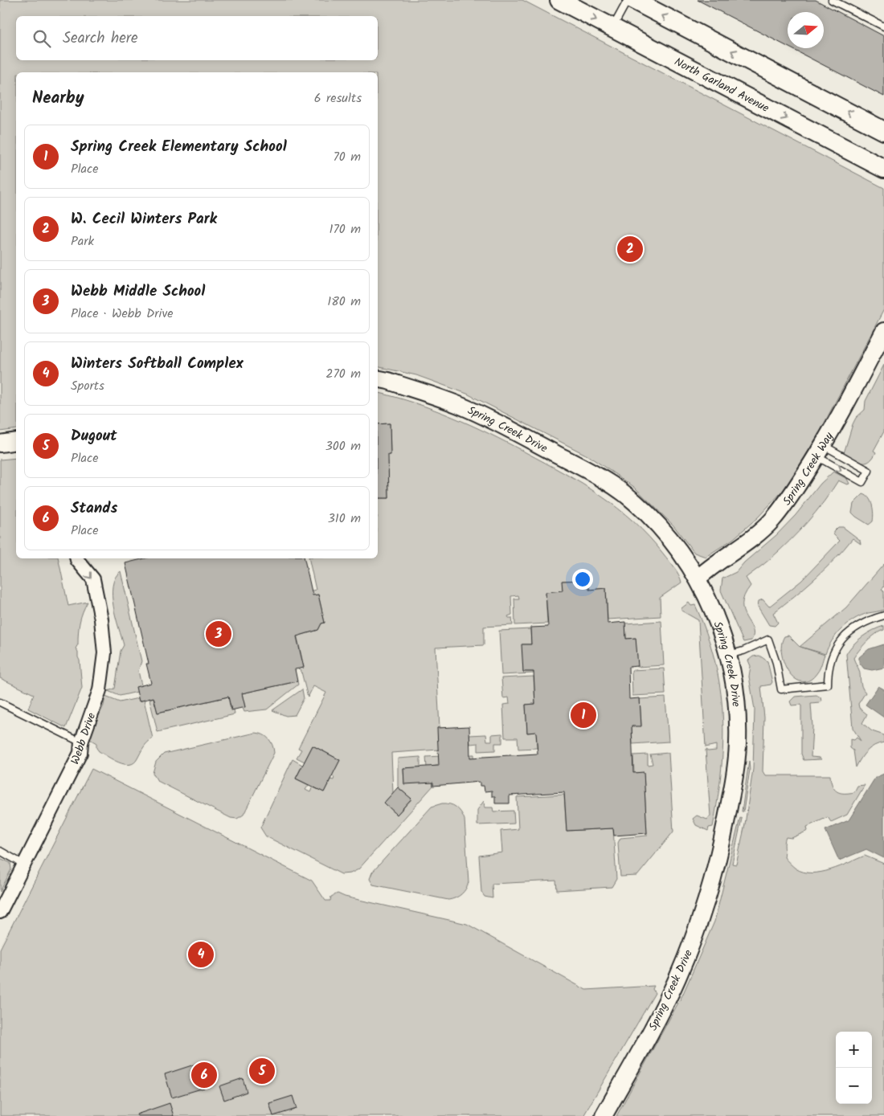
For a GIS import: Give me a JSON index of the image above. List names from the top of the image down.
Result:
{
  "streets": {
    "main road": ["North Garland Avenue"],
    "street": ["Spring Creek Drive", "Spring Creek Way", "Webb Drive"]
  },
  "crossings": [
    ["Spring Creek Drive", "Spring Creek Way"]
  ],
  "one_way": ["Webb Drive"],
  "north": "right",
  "page": {
    "search": "Search here",
    "heading": ["Nearby", "6 results"],
    "list": [
      {
        "mark": "1",
        "name": "Spring Creek Elementary School",
        "note": "Place",
        "value": "70 m"
      },
      {
        "mark": "2",
        "name": "W. Cecil Winters Park",
        "note": "Park",
        "value": "170 m"
      },
      {
        "mark": "3",
        "name": "Webb Middle School",
        "note": "Place · Webb Drive",
        "value": "180 m"
      },
      {
        "mark": "4",
        "name": "Winters Softball Complex",
        "note": "Sports",
        "value": "270 m"
      },
      {
        "mark": "5",
        "name": "Dugout",
        "note": "Place",
        "value": "300 m"
      },
      {
        "mark": "6",
        "name": "Stands",
        "note": "Place",
        "value": "310 m"
      }
    ],
    "pins": [
      "2",
      "3",
      "1",
      "4",
      "5",
      "6"
    ],
    "map_buttons": ["+", "−"]
  }
}
